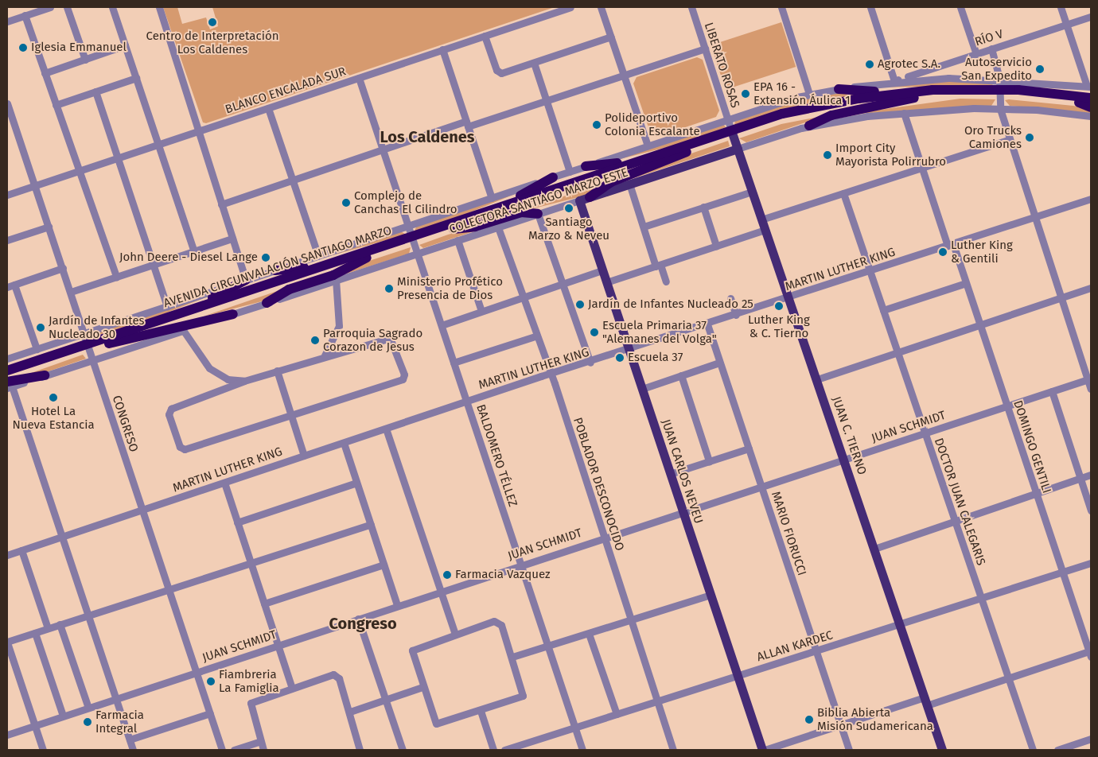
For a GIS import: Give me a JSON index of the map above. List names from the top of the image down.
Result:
{
  "streets": {
    "highway": ["AVENIDA CIRCUNVALACIÓN SANTIAGO MARZO"],
    "main road": ["COLECTORA SANTIAGO MARZO ESTE", "JUAN C. TIERNO", "JUAN CARLOS NEVEU"],
    "street": [
      "RÍO V",
      "LIBERATO ROSAS",
      "BLANCO ENCALADA SUR",
      "MARTIN LUTHER KING",
      "CONGRESO",
      "JUAN SCHMIDT",
      "DOMINGO GENTILI",
      "BALDOMERO TÉLLEZ",
      "POBLADOR DESCONOCIDO",
      "DOCTOR JUAN CALEGARIS",
      "MARIO FIORUCCI",
      "ALLAN KARDEC"
    ]
  },
  "crossings": [
    ["RÍO V", "COLECTORA SANTIAGO MARZO ESTE"],
    ["LIBERATO ROSAS", "COLECTORA SANTIAGO MARZO ESTE"],
    ["LIBERATO ROSAS", "AVENIDA CIRCUNVALACIÓN SANTIAGO MARZO"],
    ["LIBERATO ROSAS", "JUAN C. TIERNO"],
    ["BLANCO ENCALADA SUR", "CONGRESO"],
    ["BLANCO ENCALADA SUR", "BALDOMERO TÉLLEZ"],
    ["COLECTORA SANTIAGO MARZO ESTE", "CONGRESO"],
    ["COLECTORA SANTIAGO MARZO ESTE", "JUAN C. TIERNO"],
    ["COLECTORA SANTIAGO MARZO ESTE", "DOMINGO GENTILI"],
    ["COLECTORA SANTIAGO MARZO ESTE", "BALDOMERO TÉLLEZ"],
    ["COLECTORA SANTIAGO MARZO ESTE", "JUAN CARLOS NEVEU"],
    ["COLECTORA SANTIAGO MARZO ESTE", "POBLADOR DESCONOCIDO"],
    ["AVENIDA CIRCUNVALACIÓN SANTIAGO MARZO", "CONGRESO"],
    ["AVENIDA CIRCUNVALACIÓN SANTIAGO MARZO", "JUAN C. TIERNO"],
    ["AVENIDA CIRCUNVALACIÓN SANTIAGO MARZO", "BALDOMERO TÉLLEZ"],
    ["MARTIN LUTHER KING", "CONGRESO"],
    ["MARTIN LUTHER KING", "JUAN C. TIERNO"],
    ["MARTIN LUTHER KING", "DOMINGO GENTILI"],
    ["MARTIN LUTHER KING", "BALDOMERO TÉLLEZ"],
    ["MARTIN LUTHER KING", "JUAN CARLOS NEVEU"],
    ["MARTIN LUTHER KING", "POBLADOR DESCONOCIDO"],
    ["MARTIN LUTHER KING", "DOCTOR JUAN CALEGARIS"],
    ["MARTIN LUTHER KING", "MARIO FIORUCCI"],
    ["CONGRESO", "JUAN SCHMIDT"],
    ["JUAN SCHMIDT", "JUAN C. TIERNO"],
    ["JUAN SCHMIDT", "DOMINGO GENTILI"],
    ["JUAN SCHMIDT", "BALDOMERO TÉLLEZ"],
    ["JUAN SCHMIDT", "JUAN CARLOS NEVEU"],
    ["JUAN SCHMIDT", "POBLADOR DESCONOCIDO"],
    ["JUAN SCHMIDT", "DOCTOR JUAN CALEGARIS"],
    ["JUAN SCHMIDT", "MARIO FIORUCCI"],
    ["JUAN C. TIERNO", "ALLAN KARDEC"],
    ["DOMINGO GENTILI", "ALLAN KARDEC"],
    ["BALDOMERO TÉLLEZ", "ALLAN KARDEC"],
    ["JUAN CARLOS NEVEU", "ALLAN KARDEC"],
    ["POBLADOR DESCONOCIDO", "ALLAN KARDEC"],
    ["DOCTOR JUAN CALEGARIS", "ALLAN KARDEC"],
    ["MARIO FIORUCCI", "ALLAN KARDEC"]
  ],
  "districts": ["Los Caldenes", "Congreso"],
  "places": [
    "Centro de Interpretación Los Caldenes",
    "Iglesia Emmanuel",
    "Agrotec S.A.",
    "Autoservicio San Expedito",
    "EPA 16 - Extensión Áulica 1",
    "Polideportivo Colonia Escalante",
    "Oro Trucks Camiones",
    "Import City Mayorista Polirrubro",
    "Complejo de Canchas El Cilindro",
    "Santiago Marzo & Neveu",
    "Luther King & Gentili",
    "John Deere - Diesel Lange",
    "Ministerio Profético Presencia de Dios",
    "Jardín de Infantes Nucleado 25",
    "Luther King & C. Tierno",
    "Jardín de Infantes Nucleado 30",
    "Escuela Primaria 37 \"Alemanes del Volga\"",
    "Parroquia Sagrado Corazon de Jesus",
    "Escuela 37",
    "Hotel La Nueva Estancia",
    "Farmacia Vazquez",
    "Fiambreria La Famiglia",
    "Biblia Abierta Misión Sudamericana",
    "Farmacia Integral"
  ]
}
